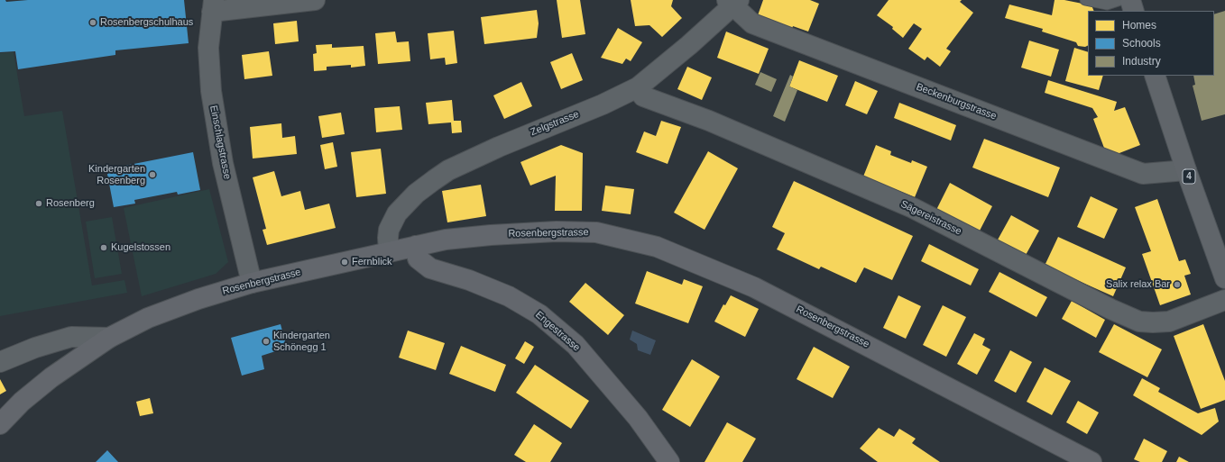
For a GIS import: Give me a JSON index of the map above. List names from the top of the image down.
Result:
{
  "streets": {
    "main road": ["4"],
    "street": [
      "Beckenburgstrasse",
      "Zelgstrasse",
      "Einschlagstrasse",
      "Sägereistrasse",
      "Rosenbergstrasse",
      "Engestrasse"
    ]
  },
  "crossings": [
    ["Beckenburgstrasse", "Zelgstrasse"],
    ["Beckenburgstrasse", "4"],
    ["Zelgstrasse", "Sägereistrasse"],
    ["Zelgstrasse", "Rosenbergstrasse"],
    ["Einschlagstrasse", "Rosenbergstrasse"],
    ["Rosenbergstrasse", "Engestrasse"]
  ],
  "places": [
    "Rosenbergschulhaus",
    "Kindergarten Rosenberg",
    "Rosenberg",
    "Kugelstossen",
    "Fernblick",
    "Salix relax Bar",
    "Kindergarten Schönegg 1"
  ],
  "legend": ["Homes", "Schools", "Industry"]
}
